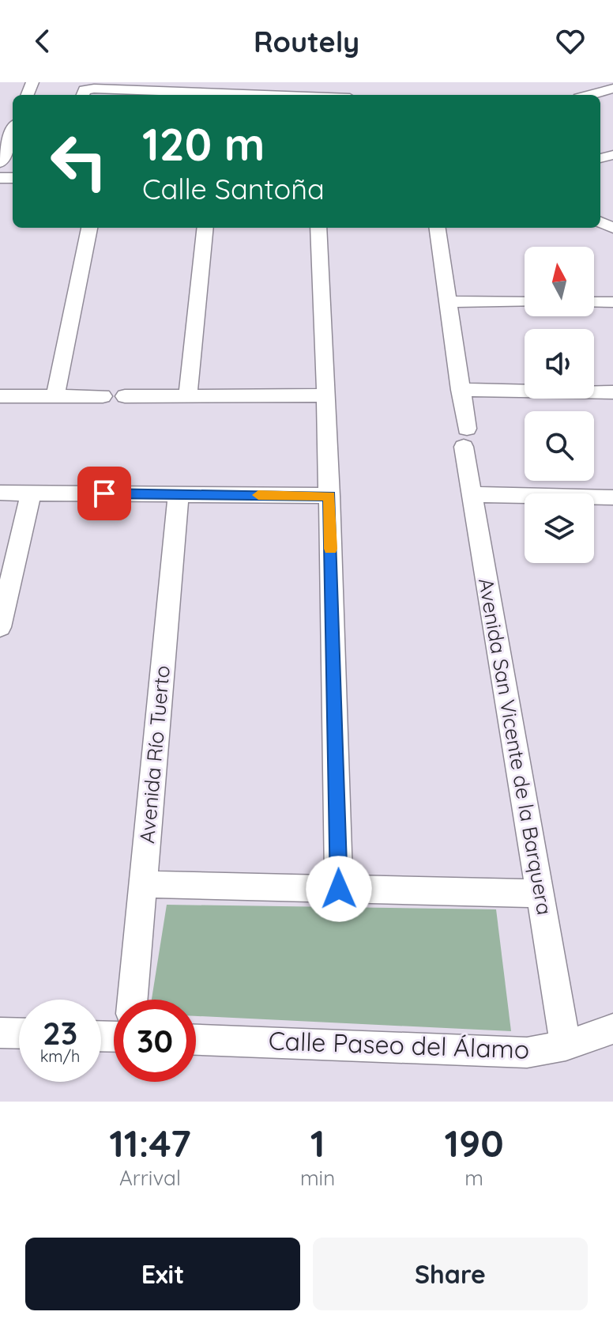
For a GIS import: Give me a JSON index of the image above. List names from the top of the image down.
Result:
{
  "streets": {
    "street": ["Avenida San Vicente de la Barquera", "Avenida Río Tuerto", "Calle Paseo del Álamo"]
  },
  "crossings": [
    ["Avenida San Vicente de la Barquera", "Calle Paseo del Álamo"]
  ],
  "north": "top",
  "page": {
    "header": "Routely",
    "turn": ["120 m", "Calle Santoña"],
    "speed": "23 km/h",
    "limit": "30",
    "eta": [
      "11:47",
      "Arrival",
      "1",
      "min",
      "190",
      "m"
    ],
    "buttons": ["Exit", "Share"]
  }
}
